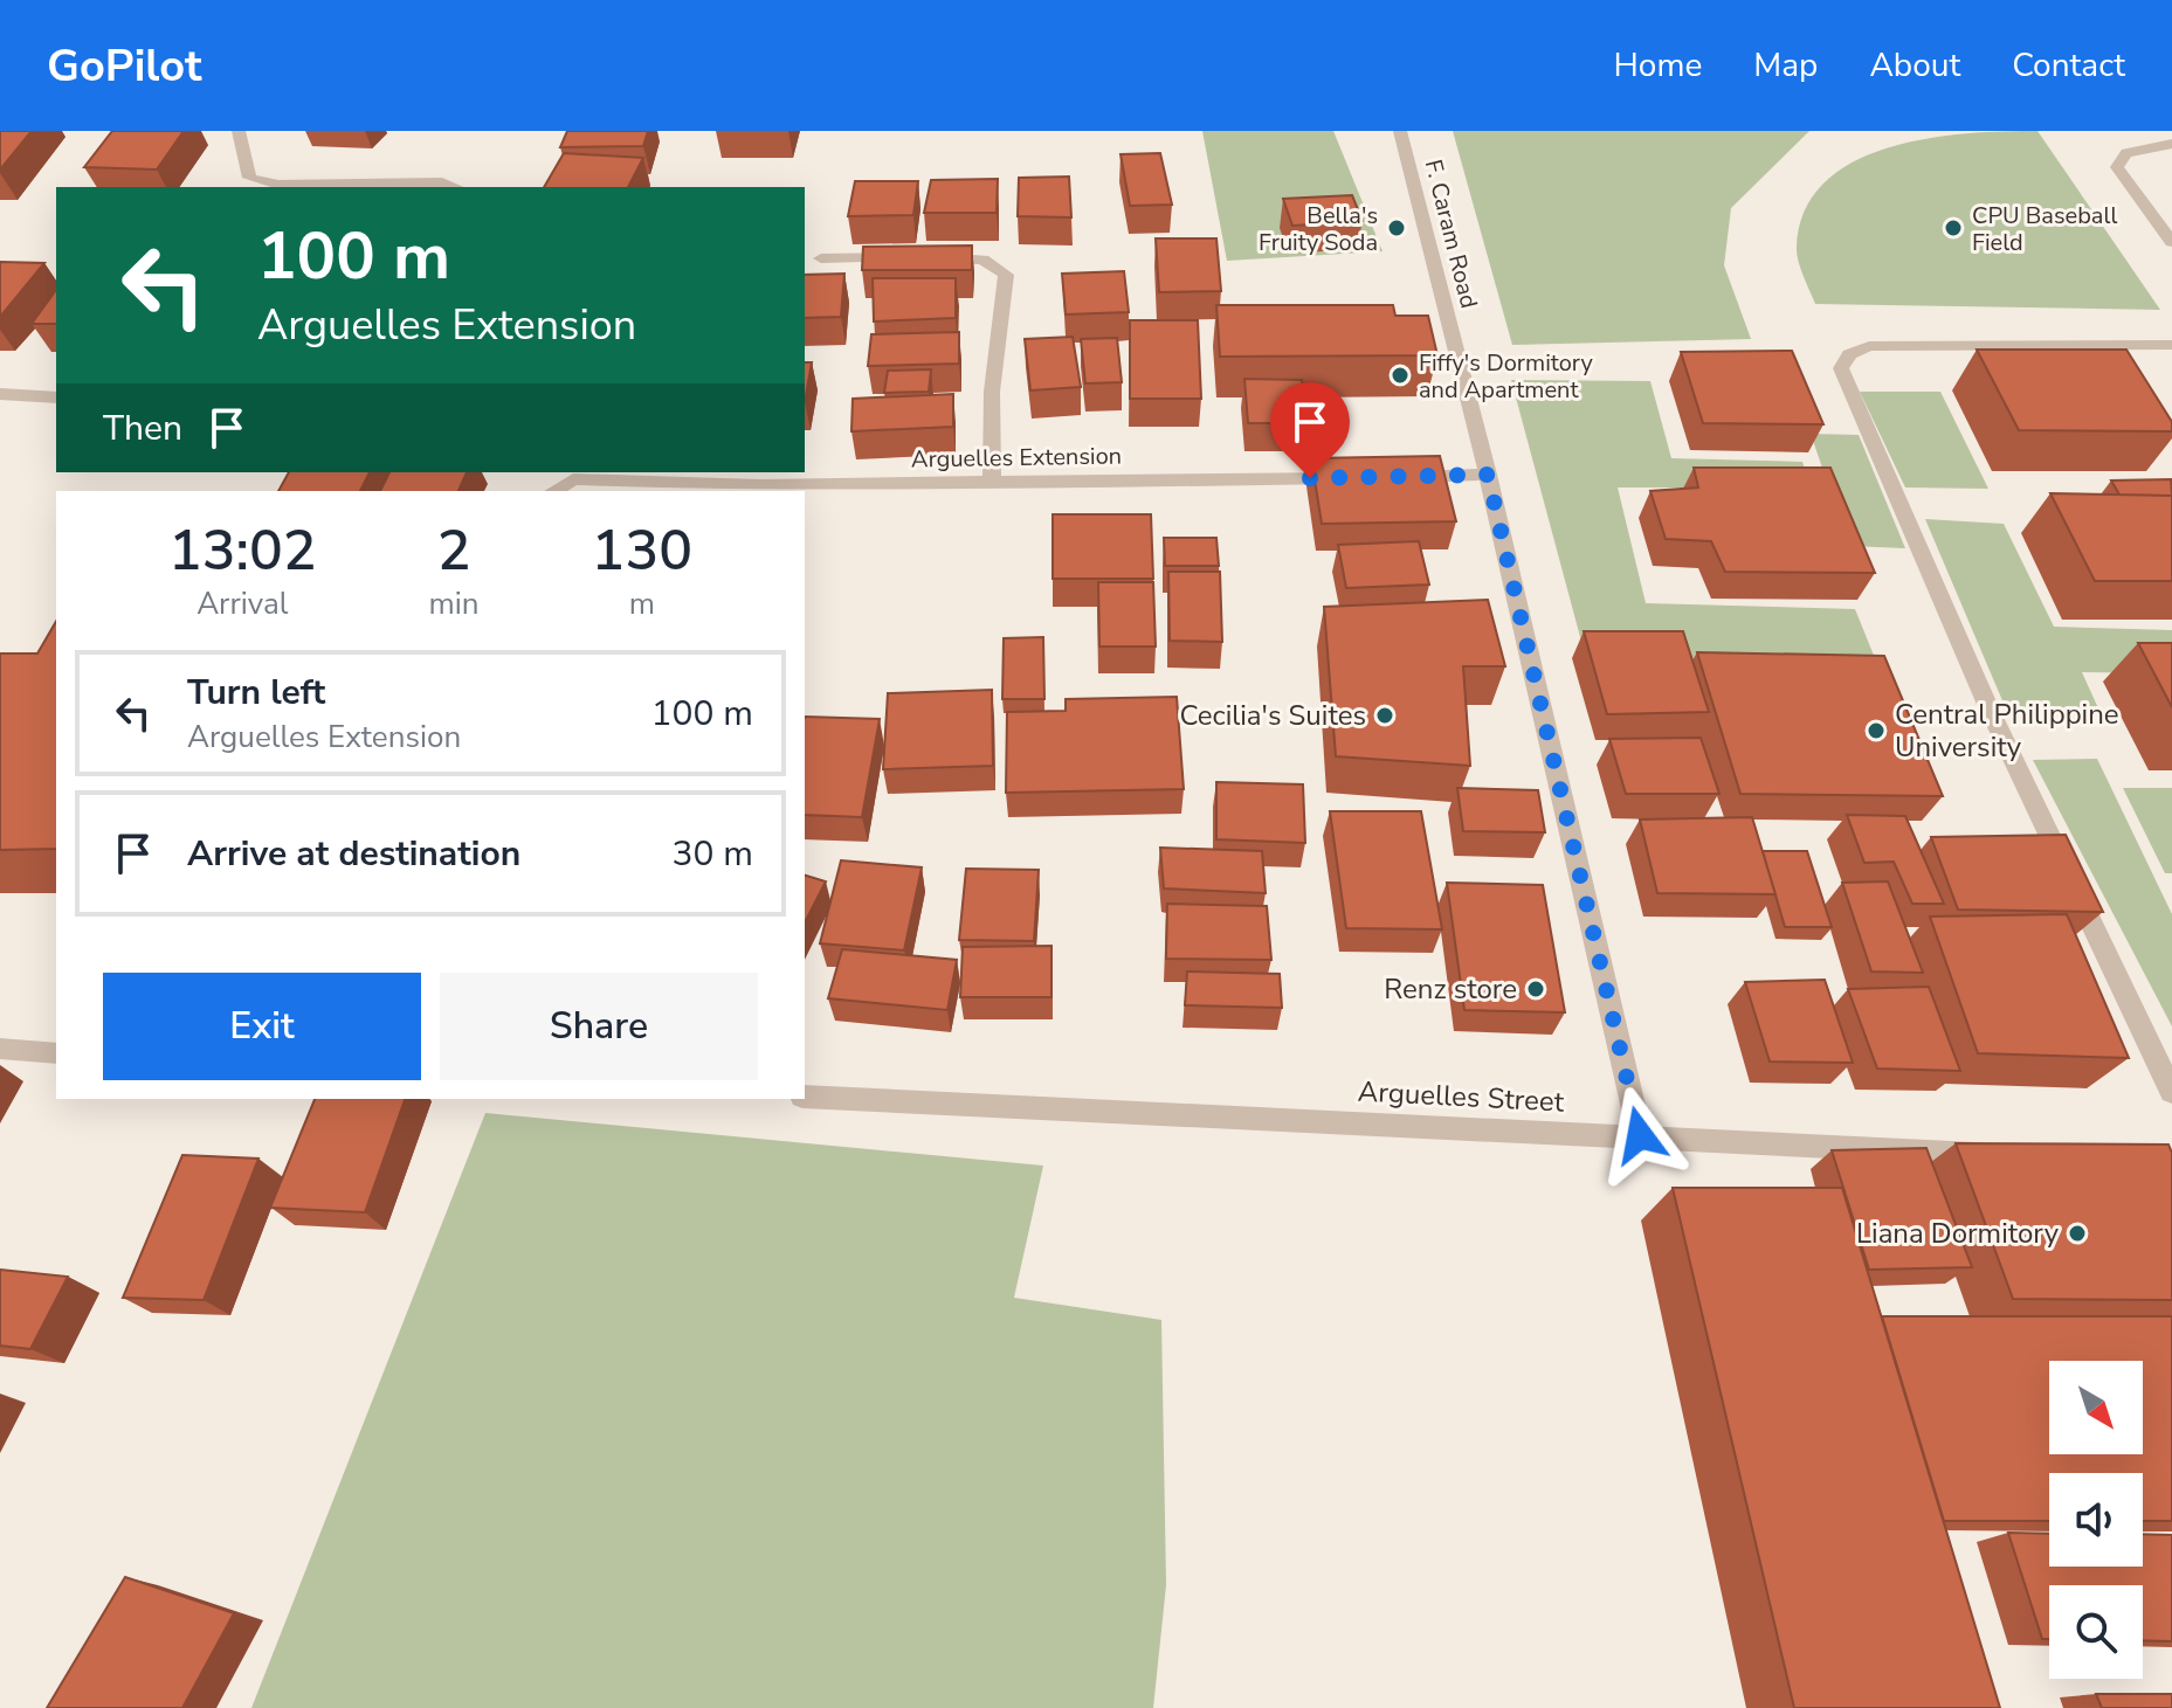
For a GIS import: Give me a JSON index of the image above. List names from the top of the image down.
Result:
{
  "streets": {
    "street": ["F. Caram Road", "Arguelles Extension", "Arguelles Street"]
  },
  "places": [
    "Bella's Fruity Soda",
    "CPU Baseball Field",
    "Fiffy's Dormitory and Apartment",
    "Cecilia's Suites",
    "Central Philippine University",
    "Renz store",
    "Liana Dormitory"
  ],
  "north": "bottom right",
  "page": {
    "header": "GoPilot",
    "nav": [
      "Home",
      "Map",
      "About",
      "Contact"
    ],
    "turn": ["100 m", "Arguelles Extension"],
    "then": "Then",
    "eta": [
      "13:02",
      "Arrival",
      "2",
      "min",
      "130",
      "m"
    ],
    "list": [
      {
        "name": "Turn left",
        "note": "Arguelles Extension",
        "value": "100 m"
      },
      {
        "name": "Arrive at destination",
        "value": "30 m"
      }
    ],
    "buttons": ["Exit", "Share"]
  }
}
